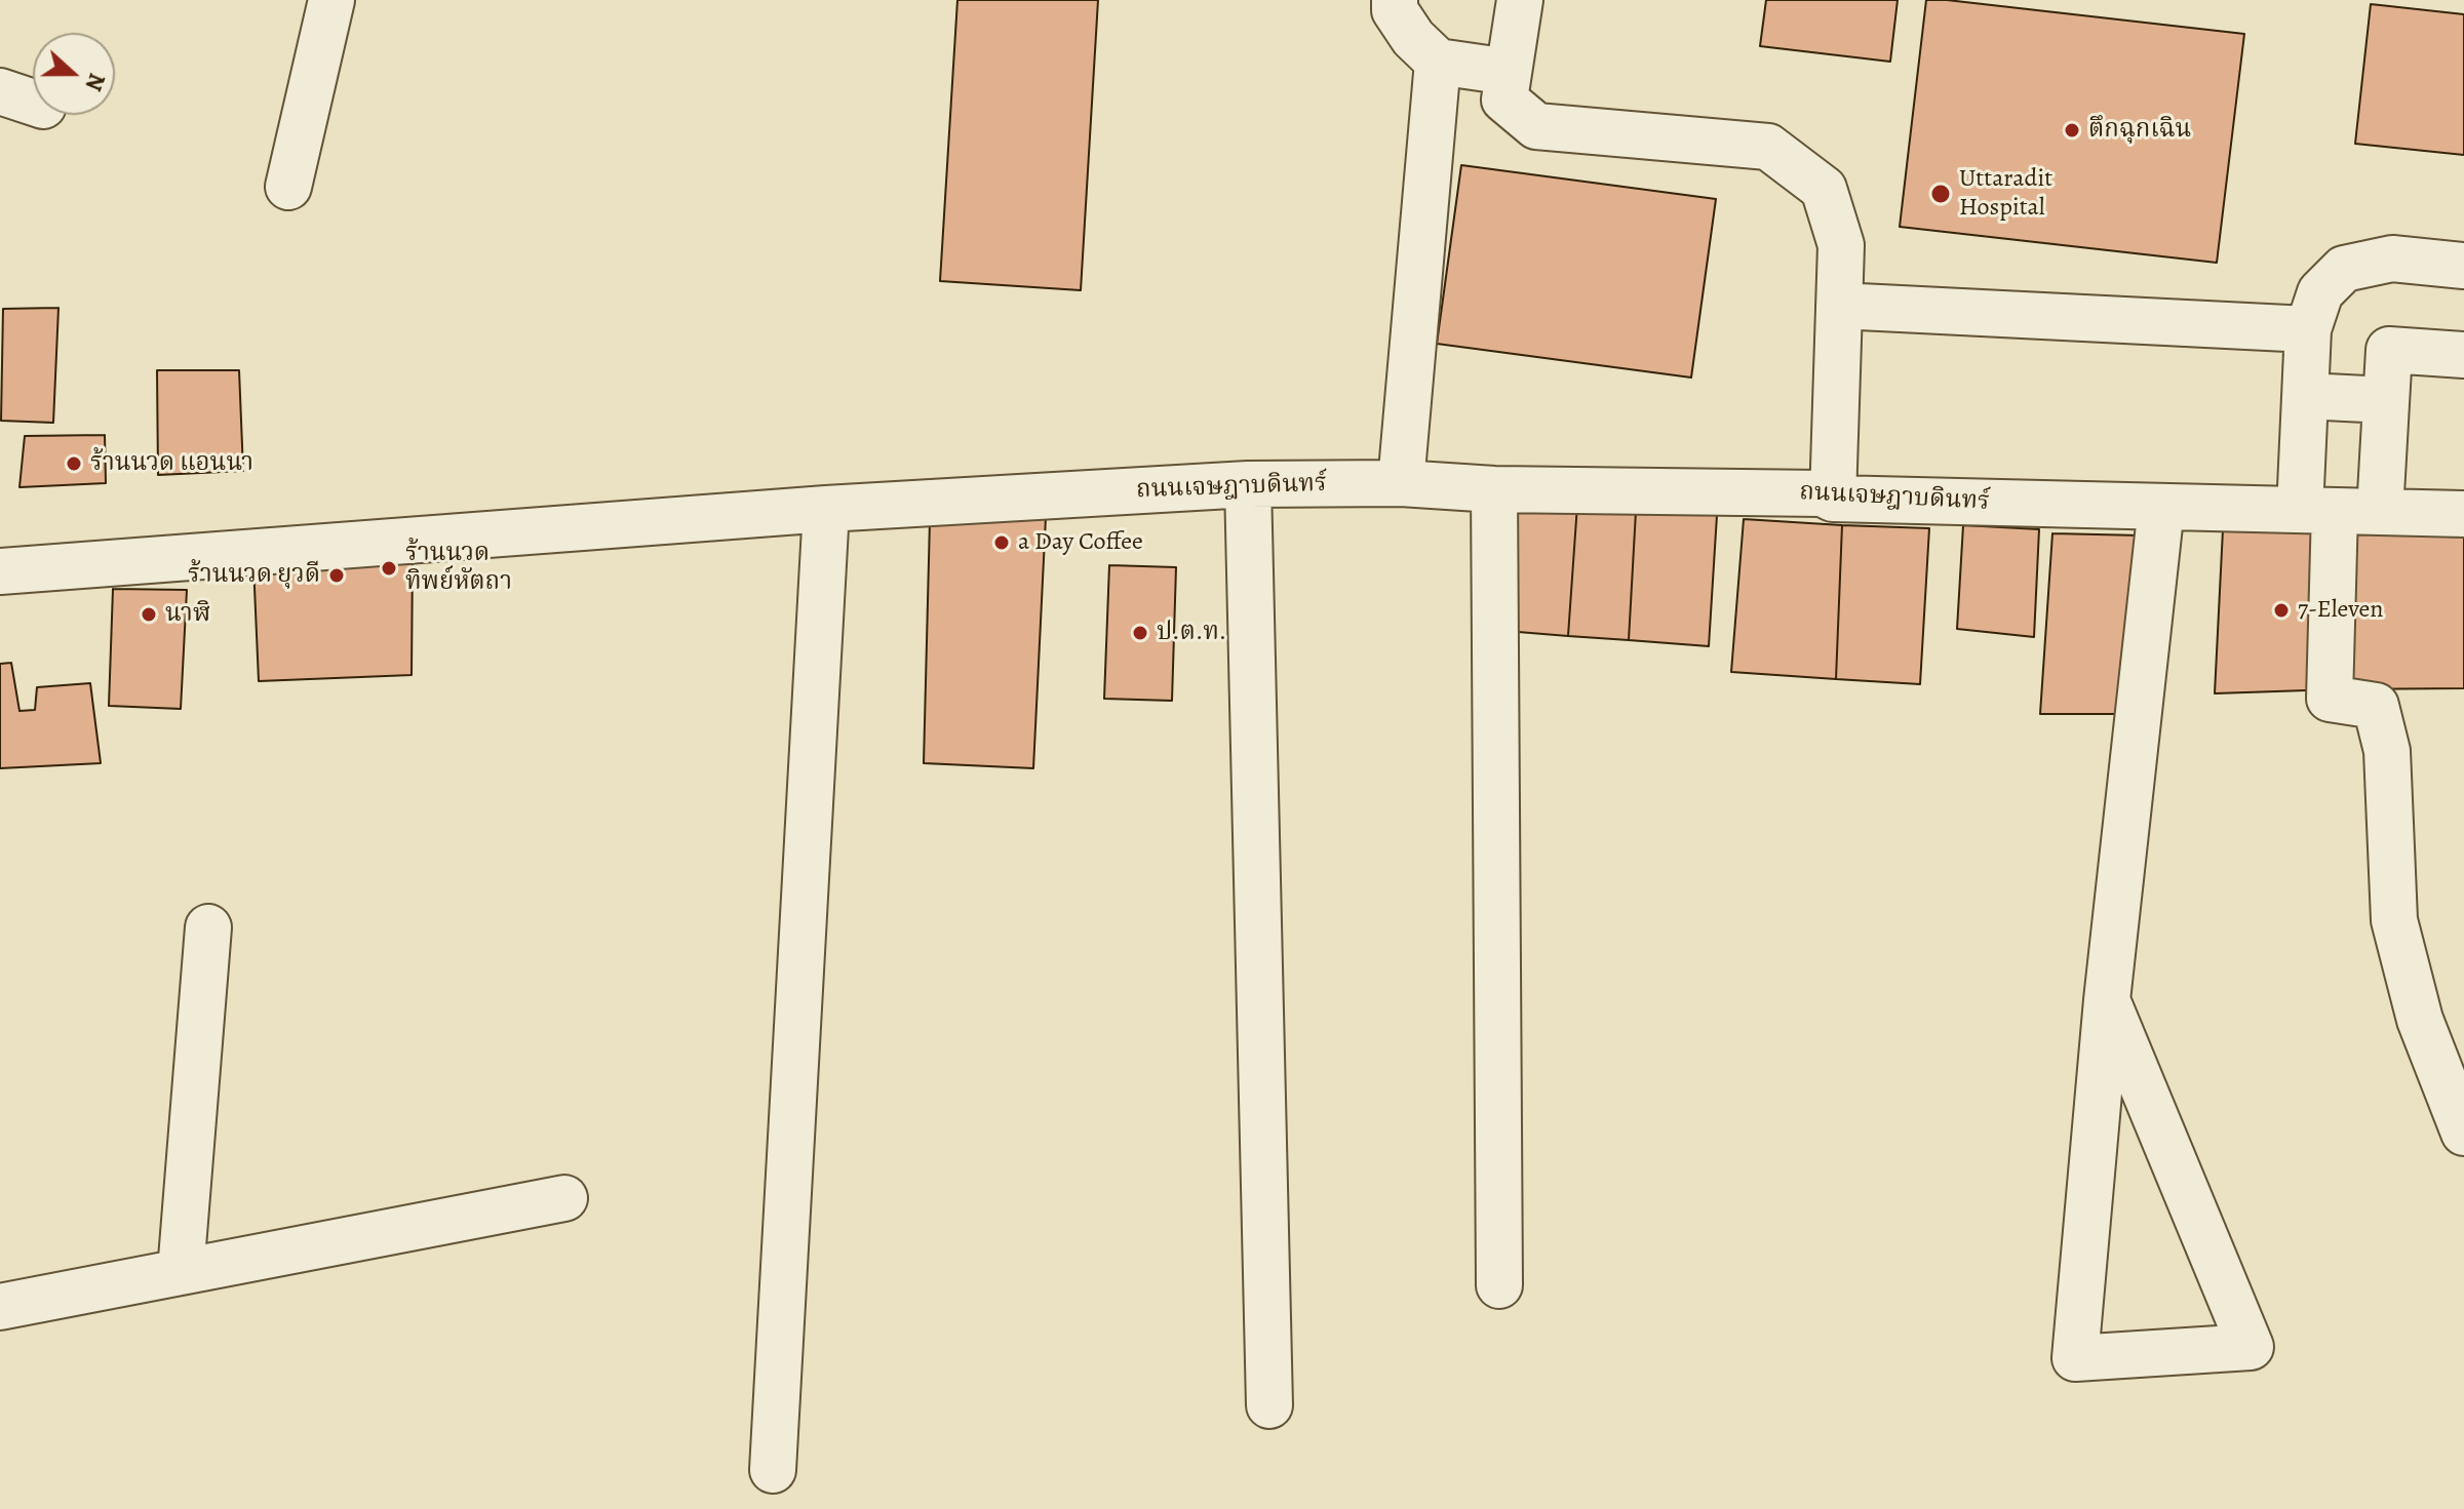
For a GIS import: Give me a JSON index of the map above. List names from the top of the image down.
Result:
{
  "streets": {
    "street": ["ถนนเจษฎาบดินทร์"]
  },
  "places": [
    "ตึกฉุกเฉิน",
    "Uttaradit Hospital",
    "ร้านนวด แอนนา",
    "a Day Coffee",
    "ร้านนวด ทิพย์หัตถา",
    "ร้านนวด ยุวดี",
    "7-Eleven",
    "นาฬิ",
    "ป.ต.ท."
  ],
  "north": "right"
}
